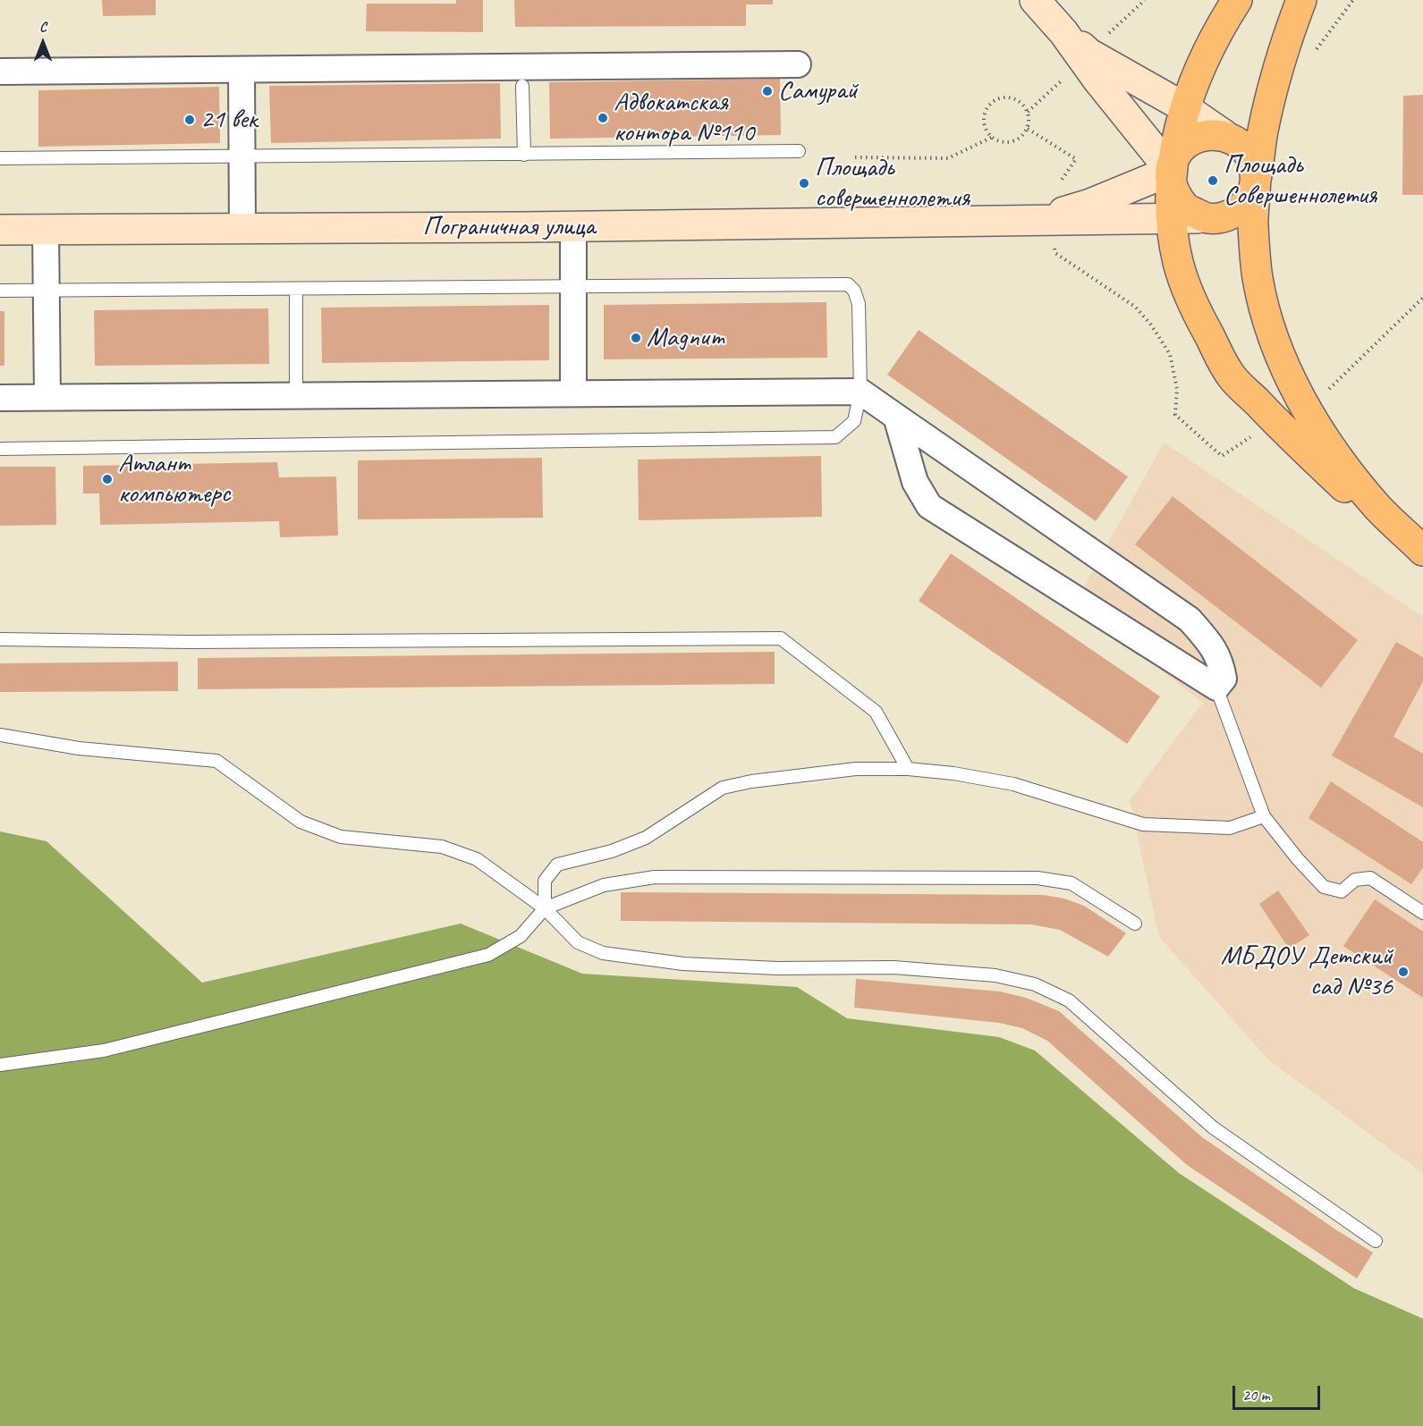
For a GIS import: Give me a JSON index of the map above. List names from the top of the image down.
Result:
{
  "streets": {
    "main road": ["Пограничная улица"]
  },
  "places": [
    "Самурай",
    "Адвокатская контора №110",
    "21 век",
    "Площадь Совершеннолетия",
    "Площадь совершеннолетия",
    "Magnum",
    "Атлант компьютерс",
    "МБДОУ Детский сад №36"
  ],
  "scale_bar": "20 m",
  "north": "top"
}
